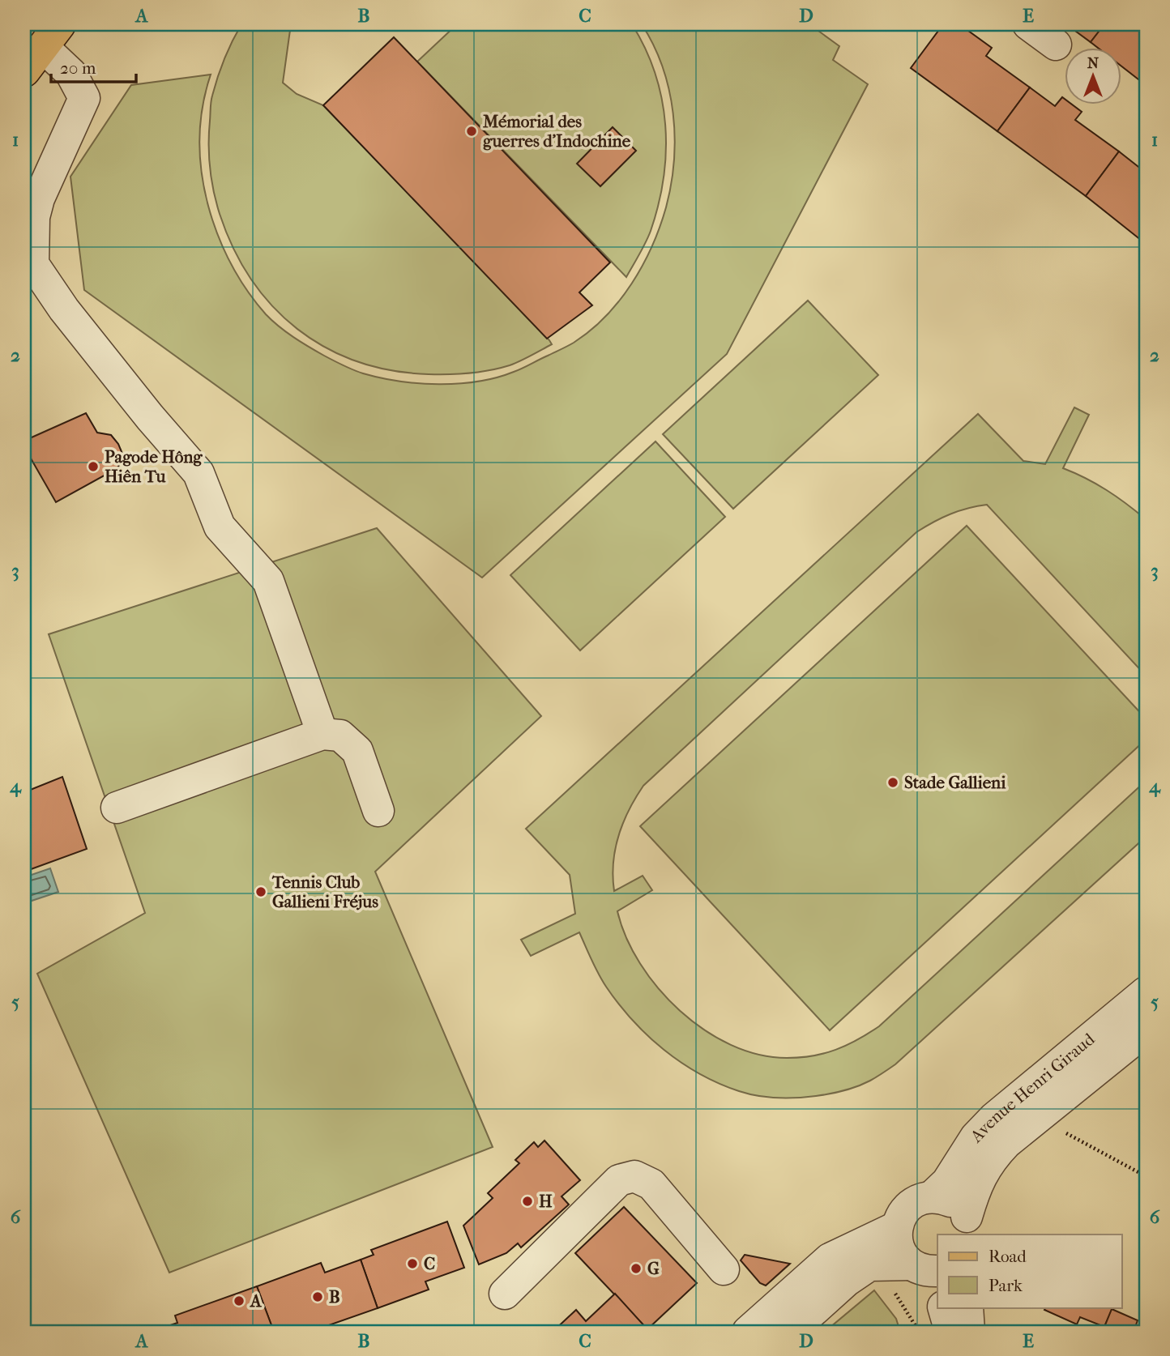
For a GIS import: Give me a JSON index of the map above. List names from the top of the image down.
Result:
{
  "streets": {
    "street": ["Avenue Henri Giraud"]
  },
  "places": [
    "Mémorial des guerres d'Indochine",
    "Pagode Hông Hiên Tu",
    "Stade Gallieni",
    "Tennis Club Gallieni Fréjus",
    "H",
    "C",
    "G",
    "B",
    "A"
  ],
  "legend": ["Road", "Park"],
  "scale_bar": "20 m",
  "north": "top",
  "grid": {
    "columns": [
      "A",
      "B",
      "C",
      "D",
      "E"
    ],
    "rows": [
      "1",
      "2",
      "3",
      "4",
      "5",
      "6"
    ]
  }
}
